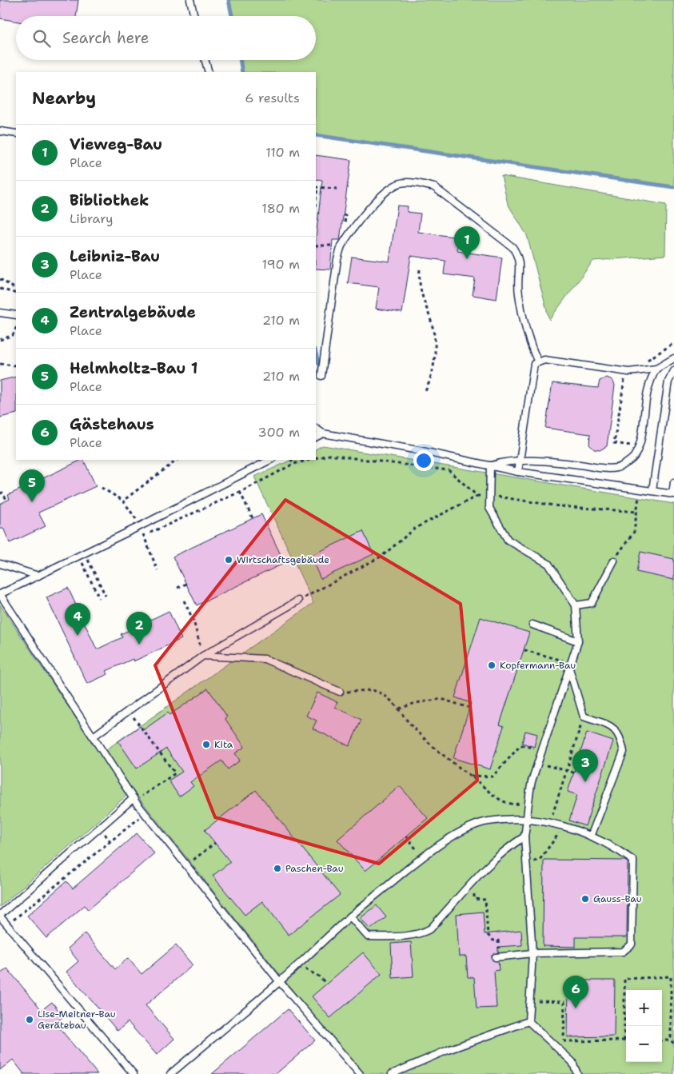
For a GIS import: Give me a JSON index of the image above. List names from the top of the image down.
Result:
{
  "places": [
    "Wirtschaftsgebäude",
    "Kopfermann-Bau",
    "Kita",
    "Paschen-Bau",
    "Gauss-Bau",
    "Lise-Meitner-Bau Gerätebau"
  ],
  "page": {
    "search": "Search here",
    "heading": ["Nearby", "6 results"],
    "list": [
      {
        "mark": "1",
        "name": "Vieweg-Bau",
        "note": "Place",
        "value": "110 m"
      },
      {
        "mark": "2",
        "name": "Bibliothek",
        "note": "Library",
        "value": "180 m"
      },
      {
        "mark": "3",
        "name": "Leibniz-Bau",
        "note": "Place",
        "value": "190 m"
      },
      {
        "mark": "4",
        "name": "Zentralgebäude",
        "note": "Place",
        "value": "210 m"
      },
      {
        "mark": "5",
        "name": "Helmholtz-Bau 1",
        "note": "Place",
        "value": "210 m"
      },
      {
        "mark": "6",
        "name": "Gästehaus",
        "note": "Place",
        "value": "300 m"
      }
    ],
    "pins": [
      "1",
      "5",
      "4",
      "2",
      "3",
      "6"
    ],
    "map_buttons": ["+", "−"]
  }
}
